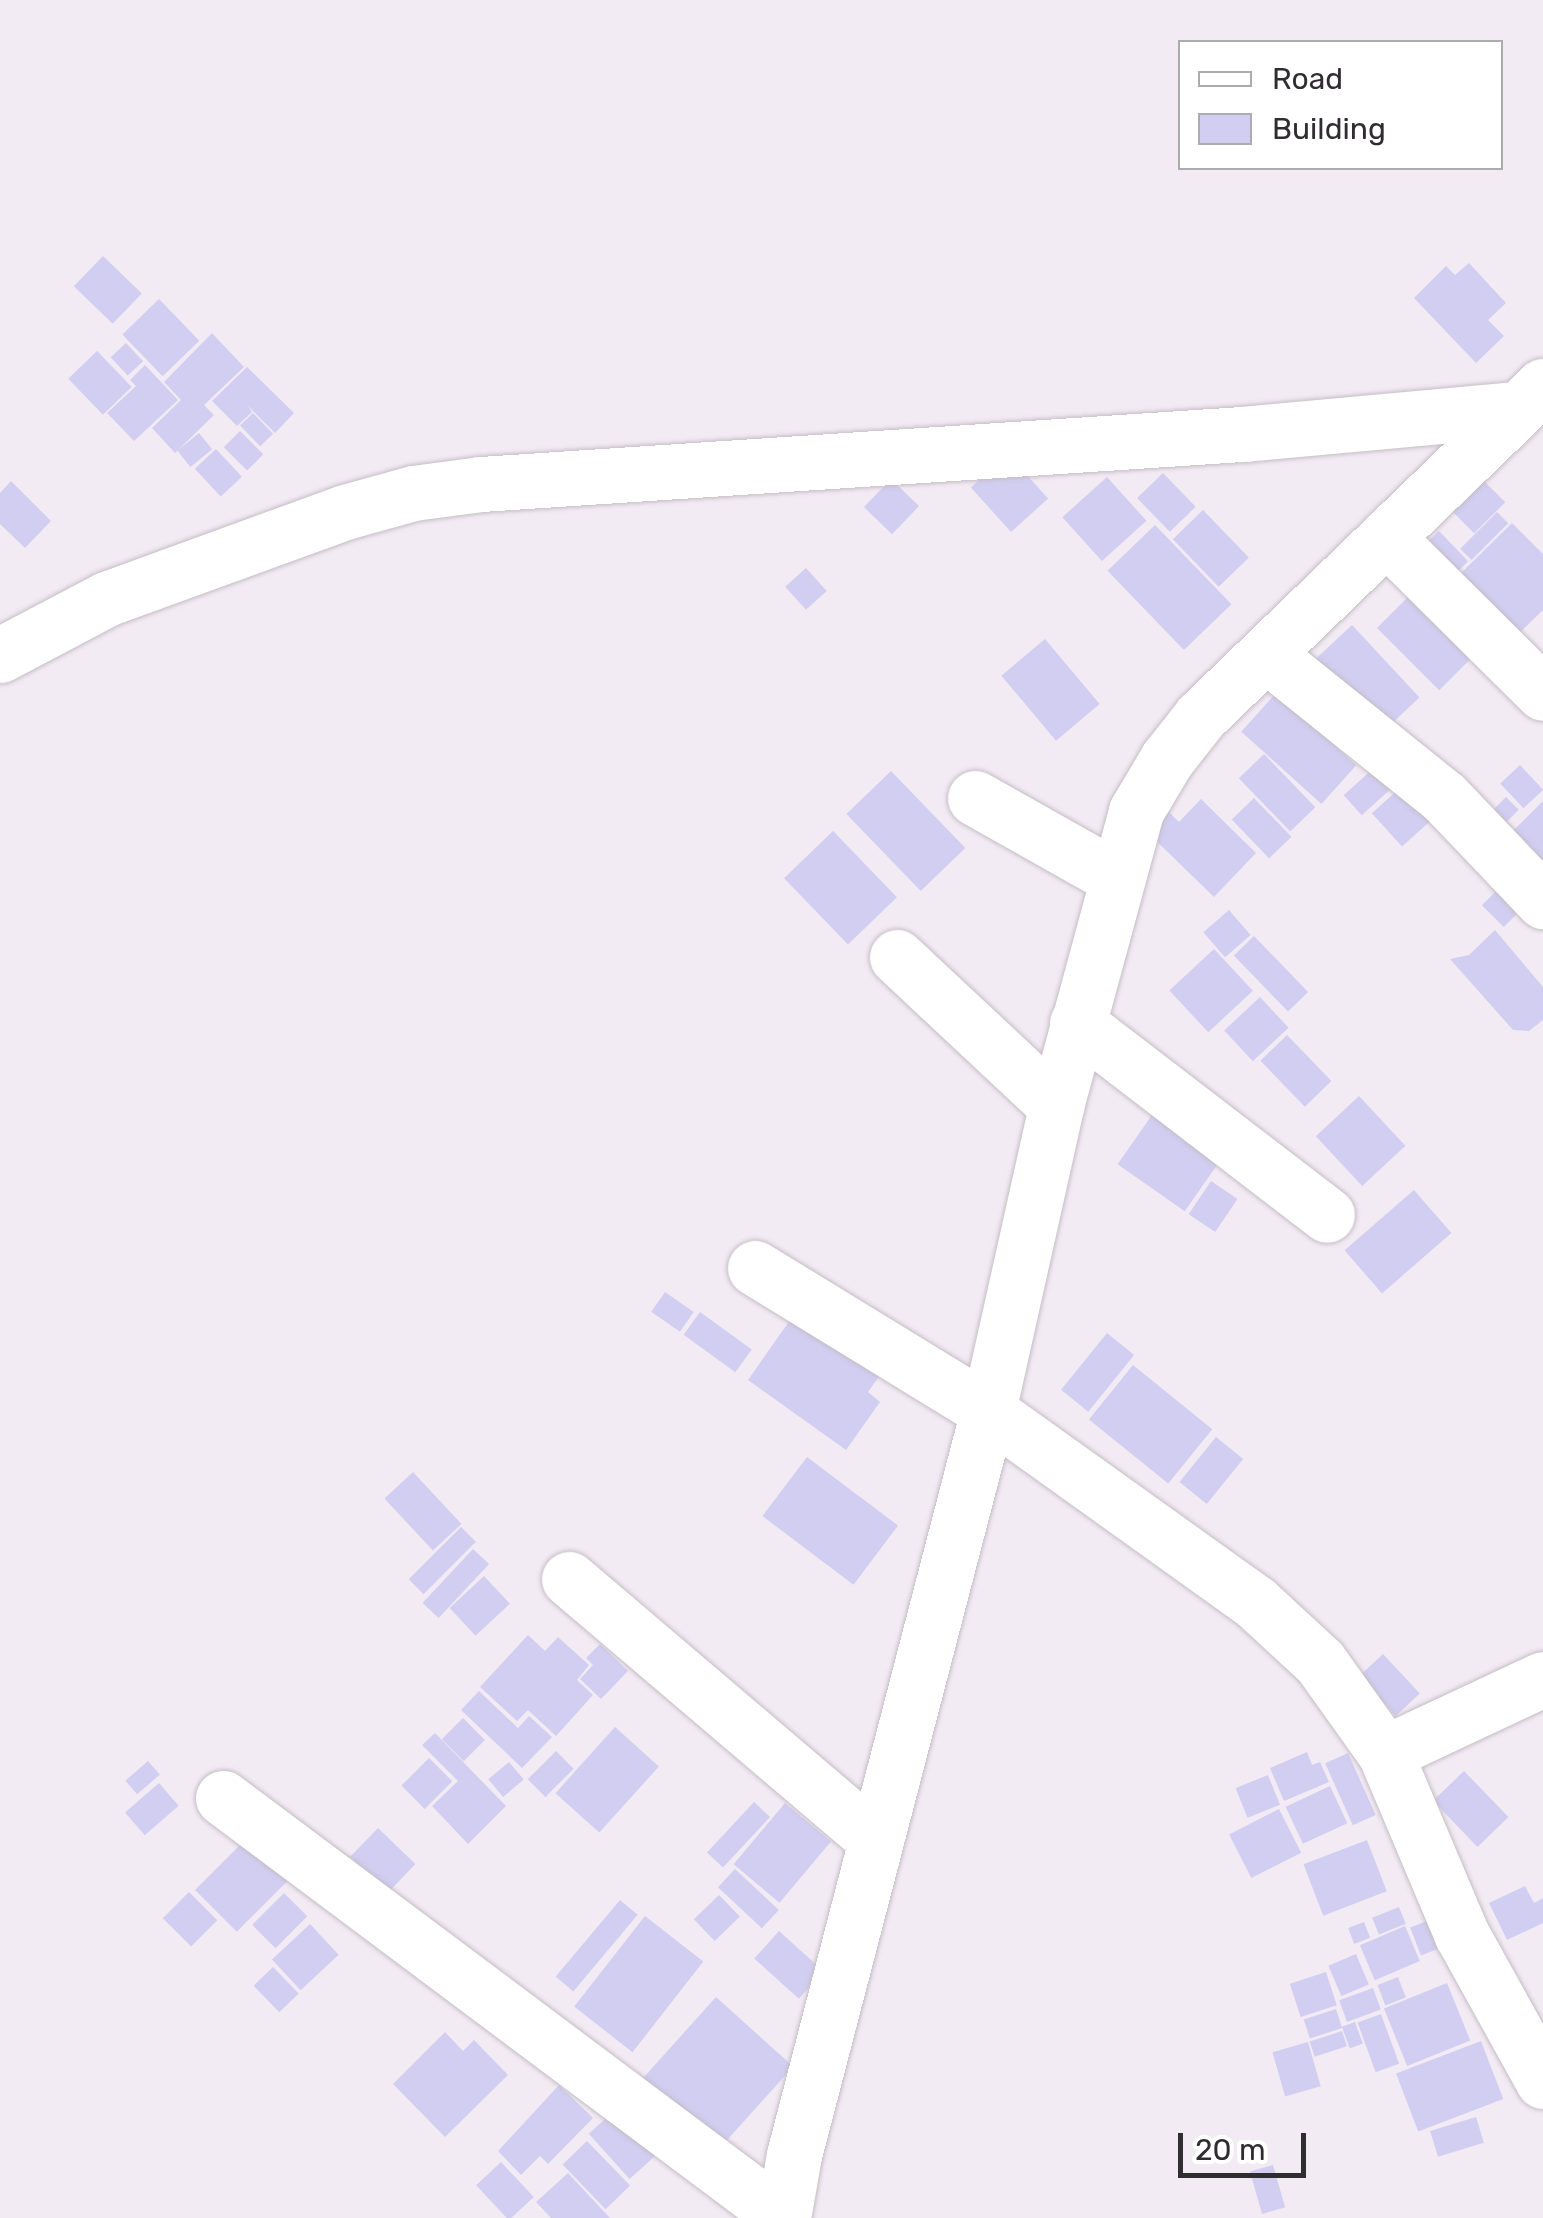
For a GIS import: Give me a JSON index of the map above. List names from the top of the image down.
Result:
{
  "legend": ["Road", "Building"],
  "scale_bar": "20 m"
}
